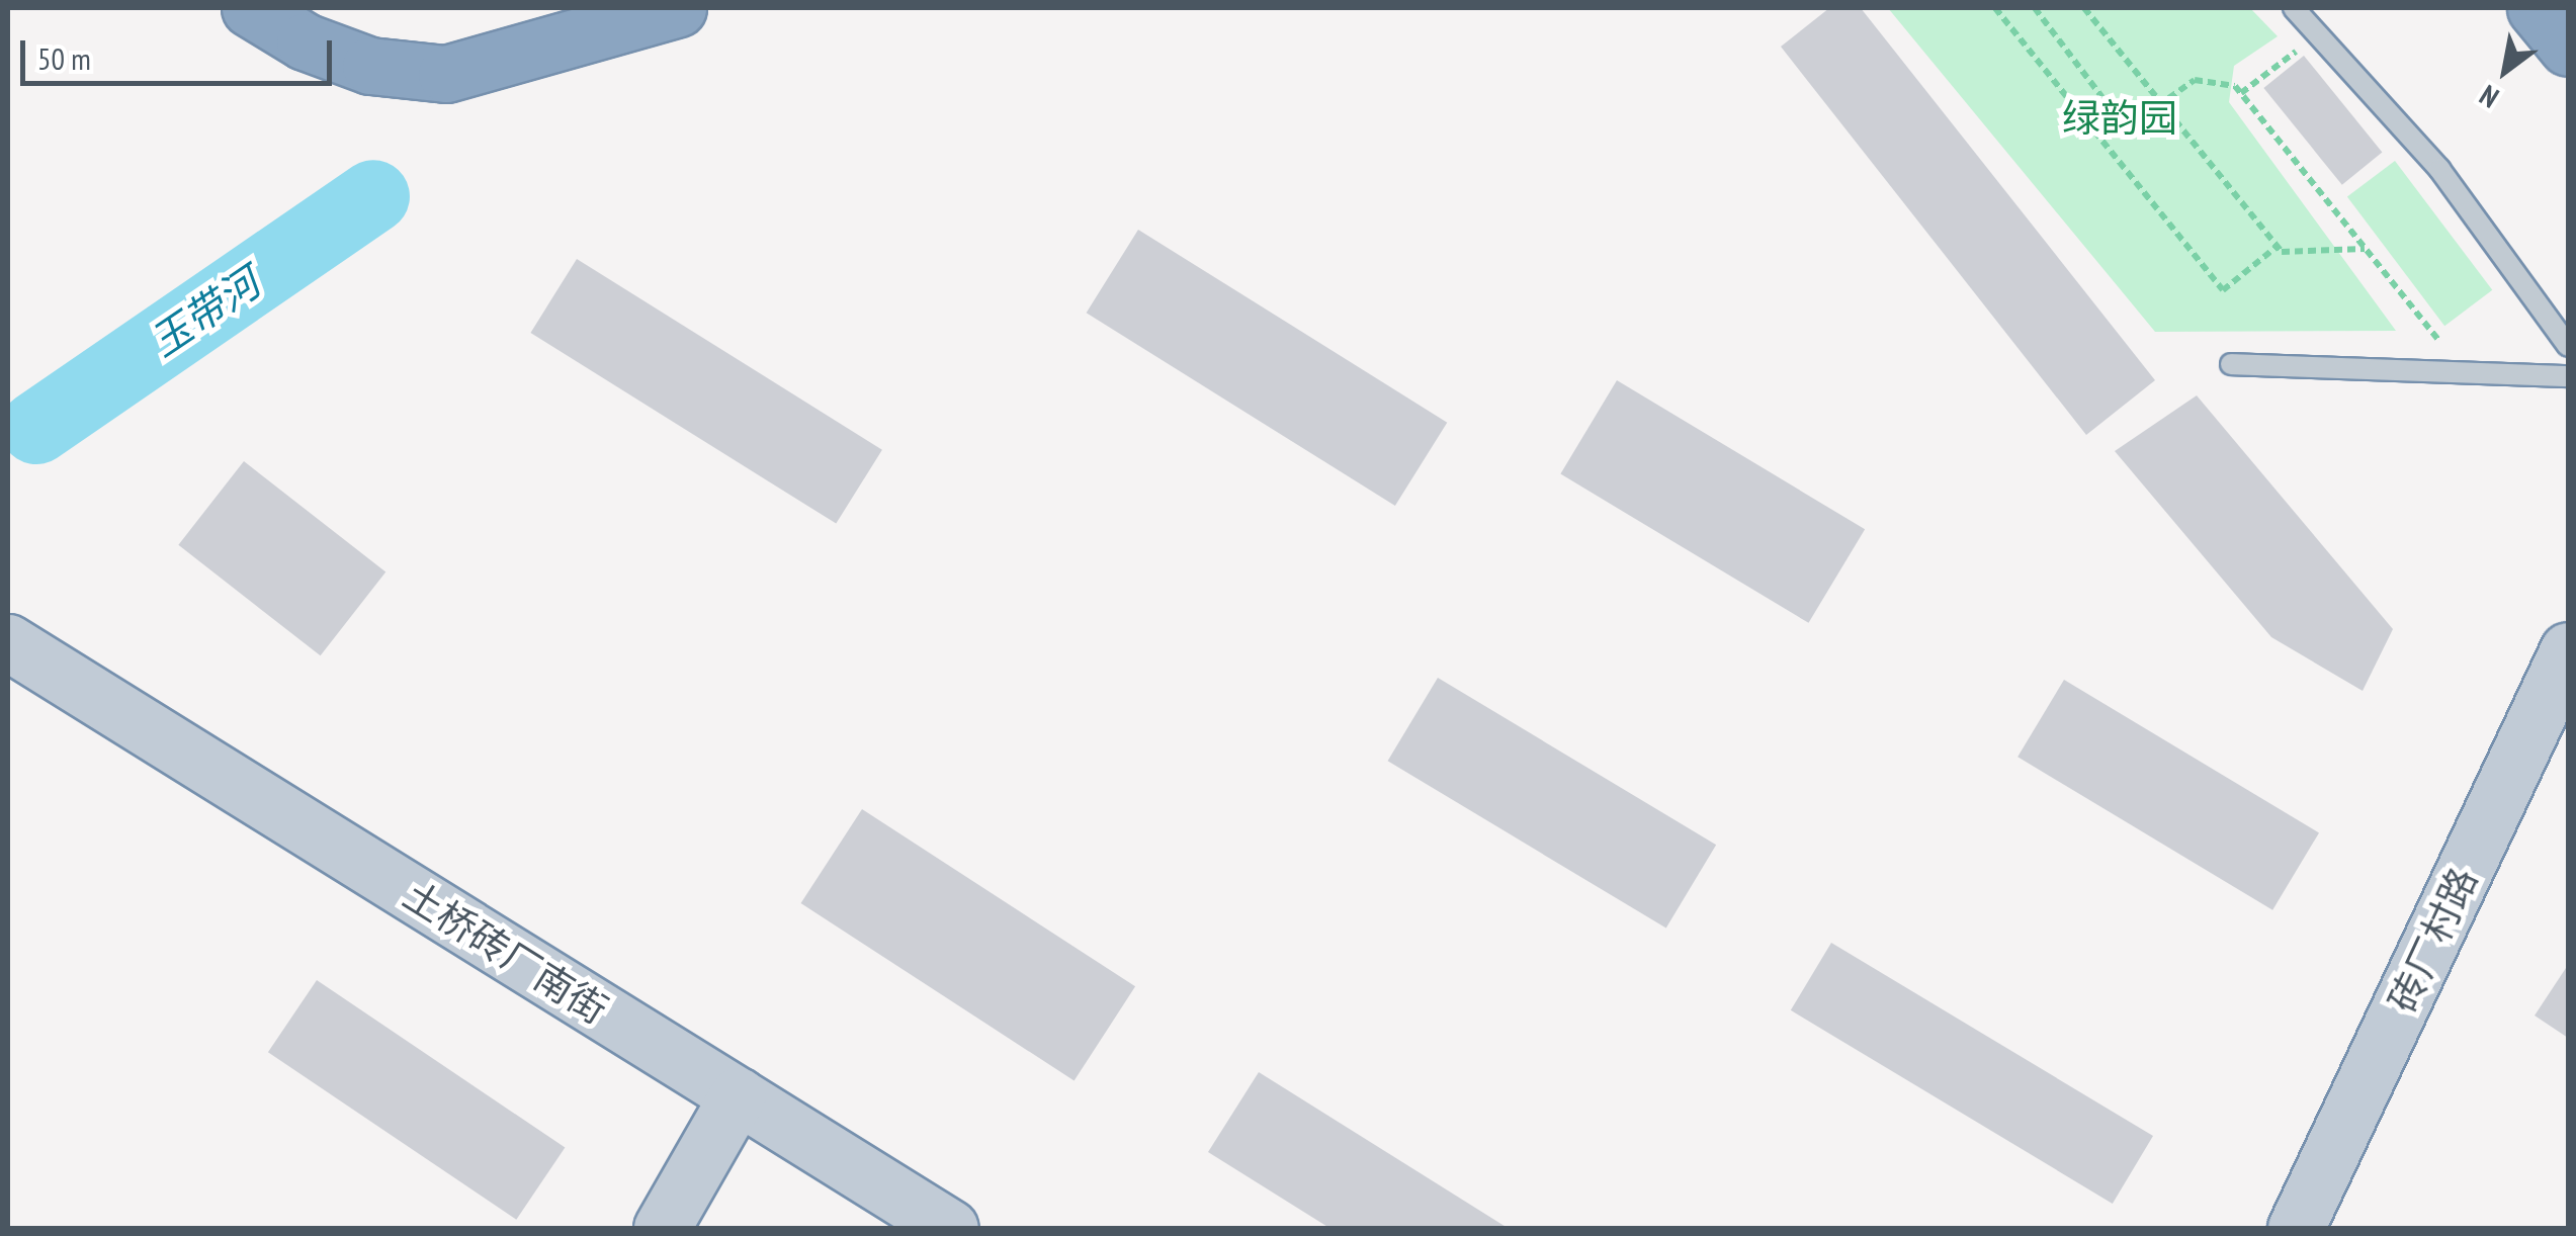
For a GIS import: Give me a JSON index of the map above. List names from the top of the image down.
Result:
{
  "streets": {
    "street": ["砖厂村路", "土桥砖厂南街"]
  },
  "water": ["玉带河"],
  "parks": ["绿韵园"],
  "scale_bar": "50 m",
  "north": "bottom left"
}
